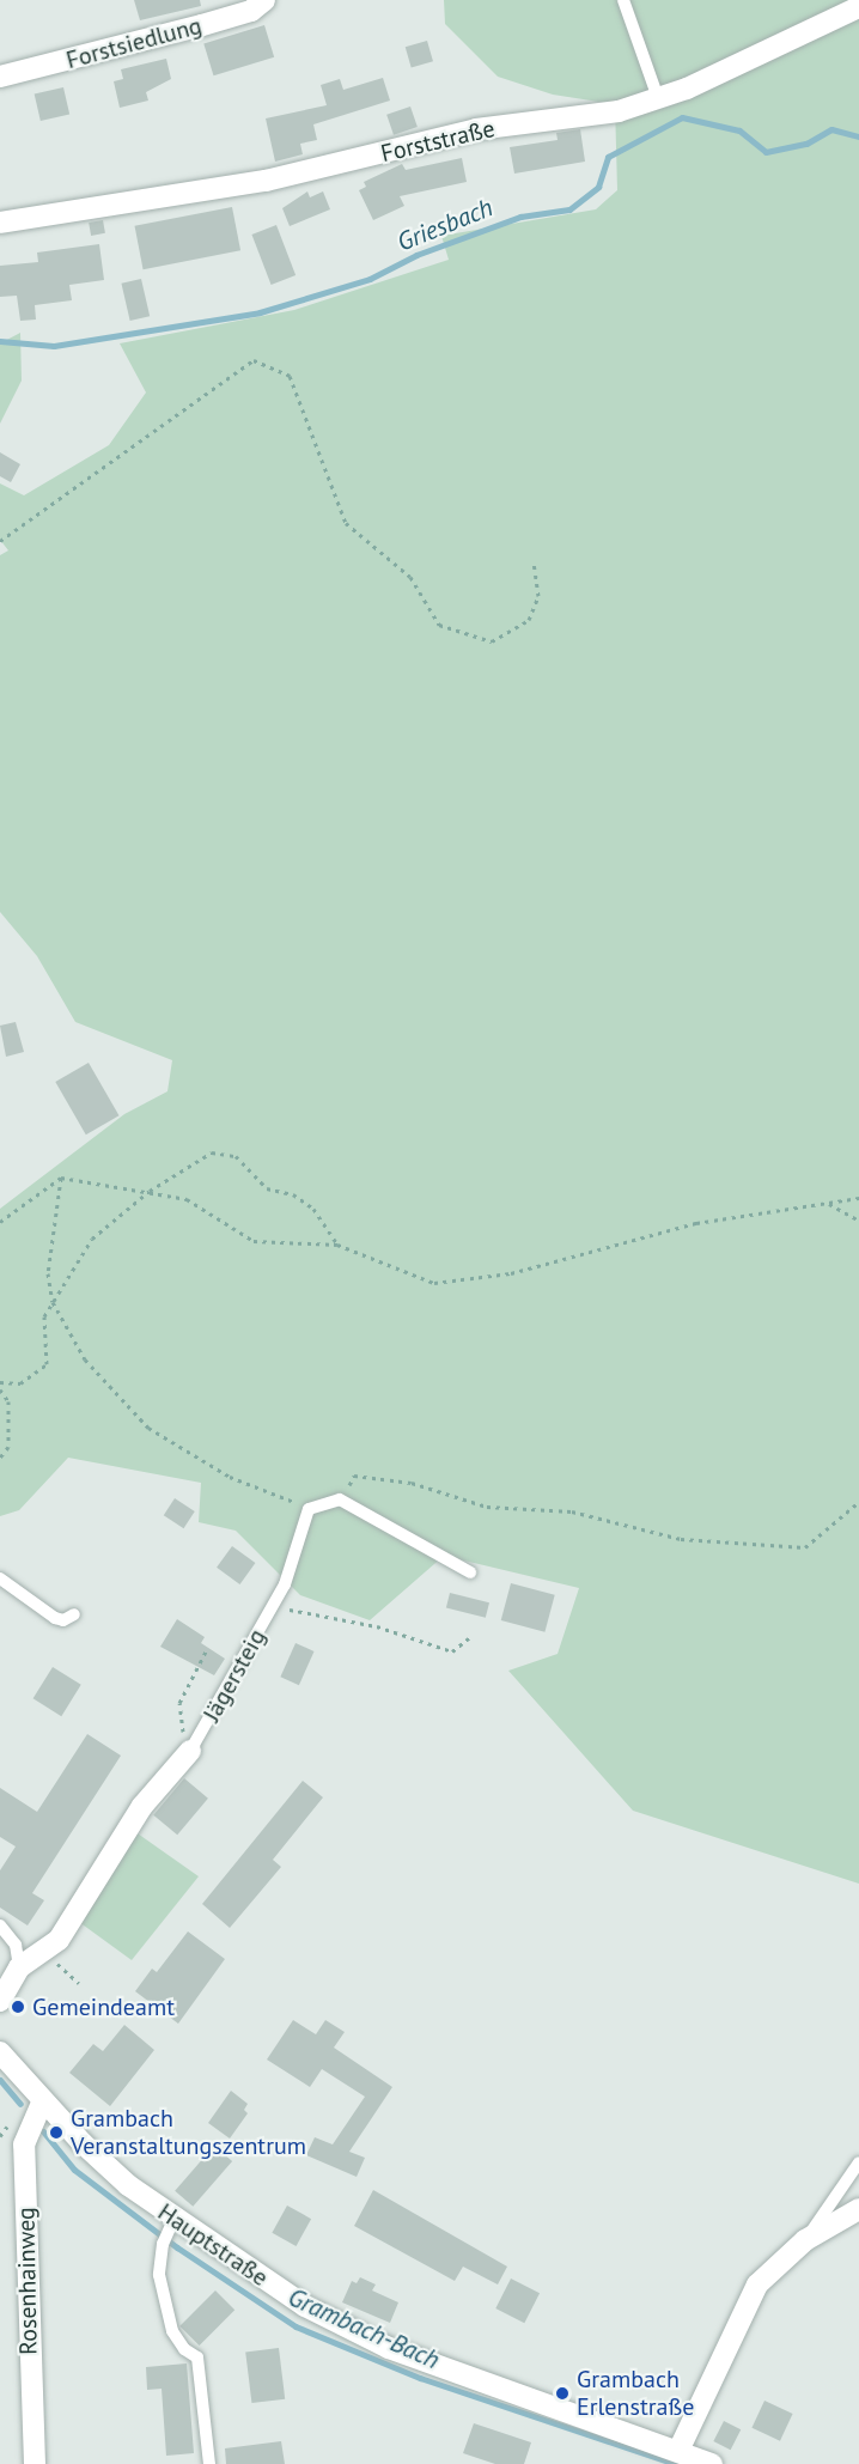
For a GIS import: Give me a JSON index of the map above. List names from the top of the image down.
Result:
{
  "streets": {
    "street": [
      "Forstsiedlung",
      "Forststraße",
      "Jägersteig",
      "Hauptstraße",
      "Rosenhainweg"
    ]
  },
  "crossings": [
    ["Hauptstraße", "Rosenhainweg"]
  ],
  "water": ["Griesbach", "Grambach-Bach"],
  "places": ["Gemeindeamt", "Grambach Veranstaltungszentrum", "Grambach Erlenstraße"]
}
